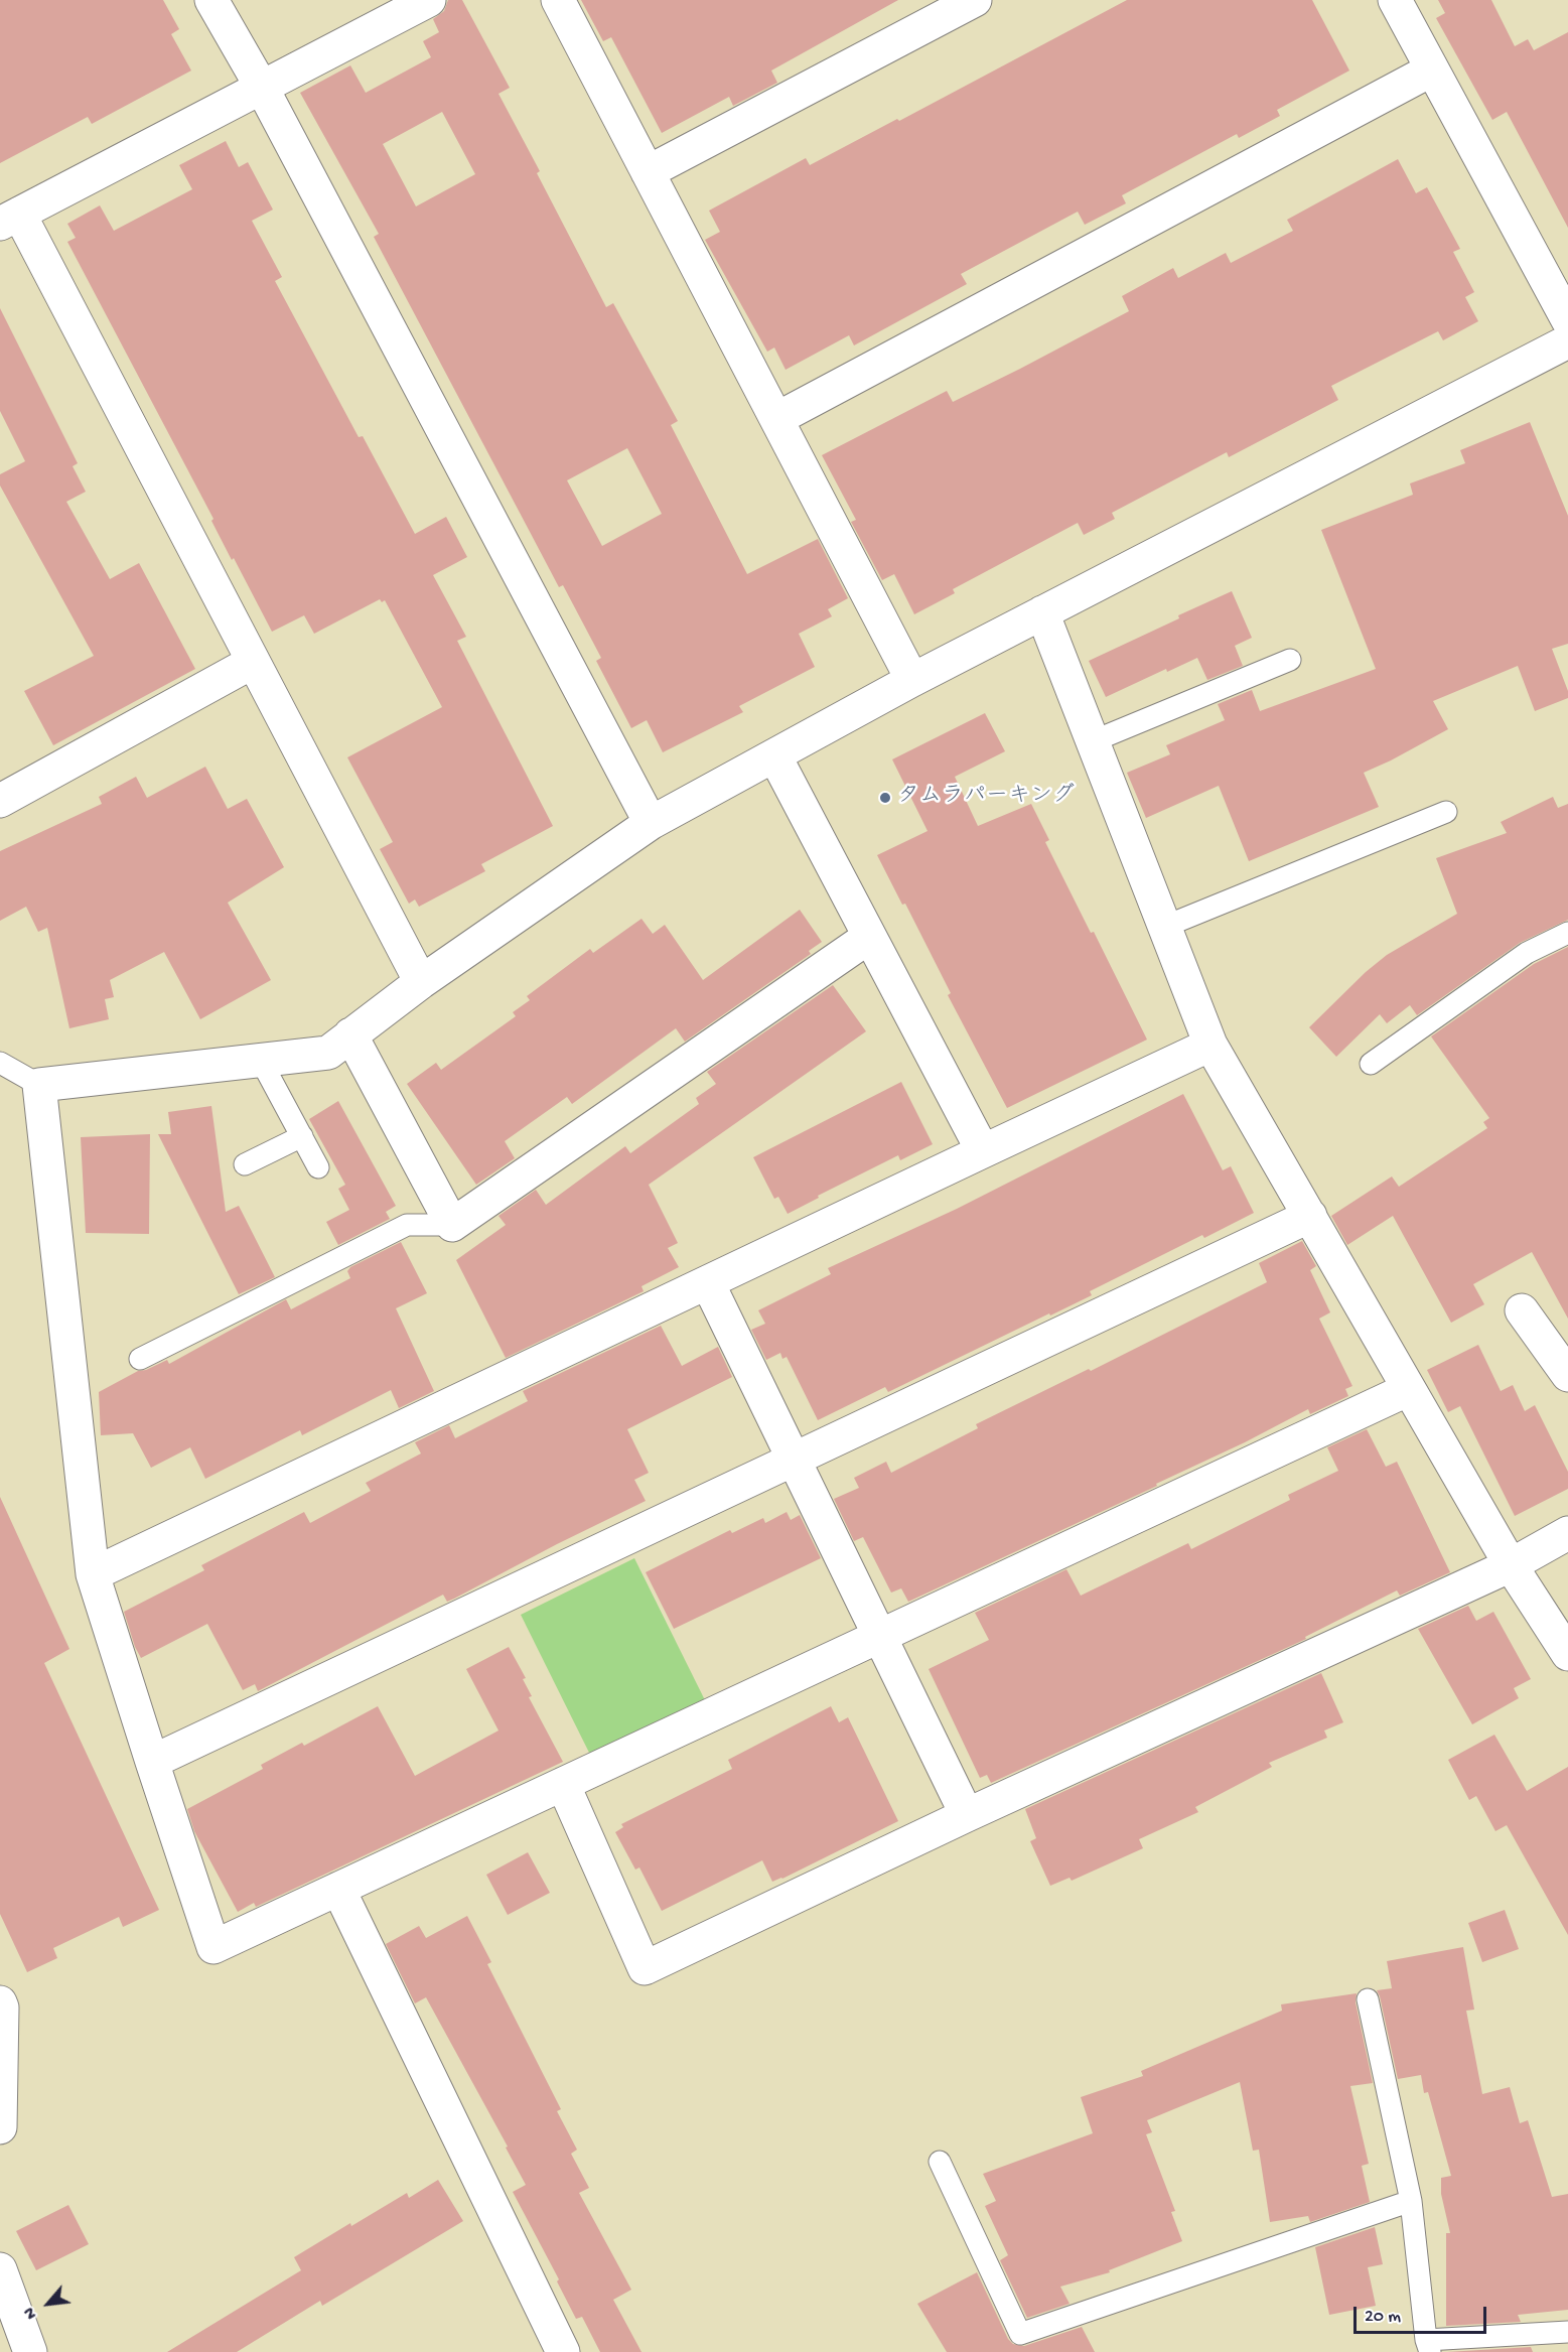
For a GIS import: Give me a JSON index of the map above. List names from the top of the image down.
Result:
{
  "places": ["タムラパーキング"],
  "scale_bar": "20 m",
  "north": "bottom left"
}
